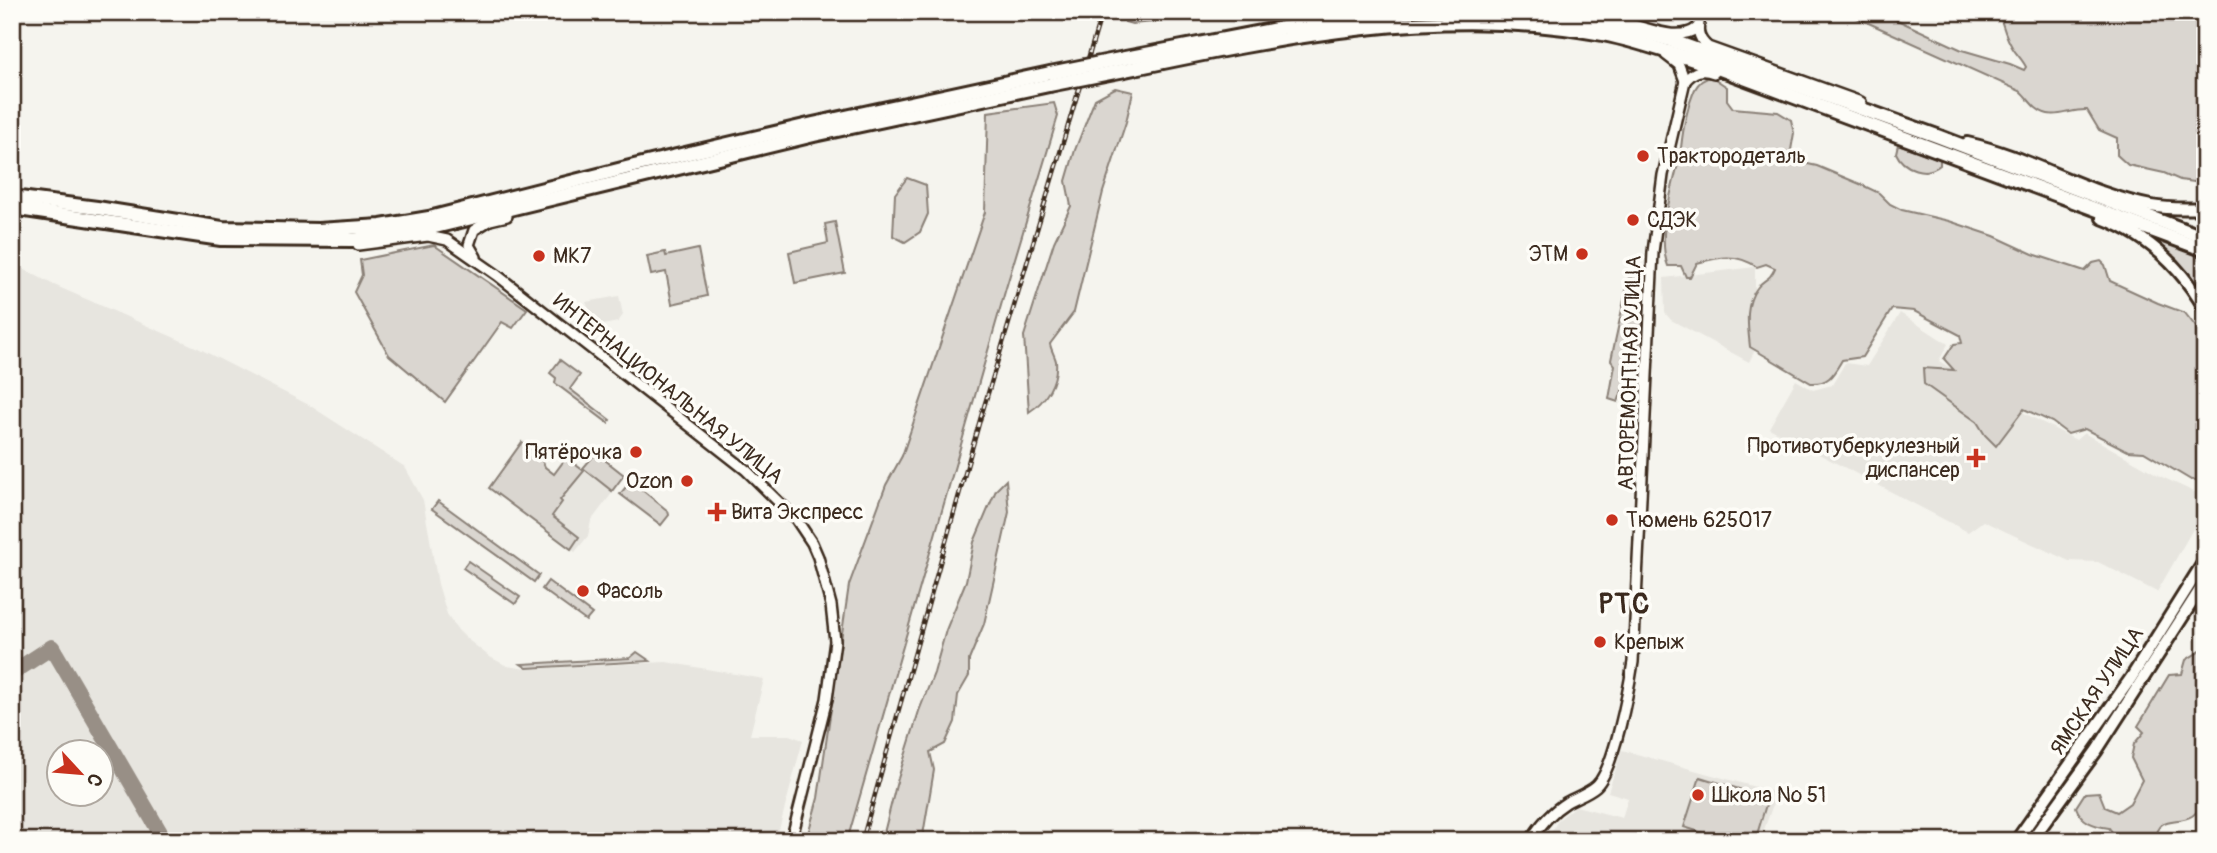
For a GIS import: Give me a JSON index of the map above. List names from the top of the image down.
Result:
{
  "streets": {
    "main road": ["ЯМСКАЯ УЛИЦА"],
    "street": ["АВТОРЕМОНТНАЯ УЛИЦА", "ИНТЕРНАЦИОНАЛЬНАЯ УЛИЦА"]
  },
  "districts": ["РТС"],
  "places": {
    "other": [
      "Трактородеталь",
      "СДЭК",
      "ЭТМ",
      "МК7",
      "Пятёрочка",
      "Ozon",
      "Тюмень 625017",
      "Фасоль",
      "Крепыж",
      "Школа № 51"
    ],
    "health": ["Противотуберкулезный диспансер", "Вита Экспресс"]
  },
  "north": "bottom right"
}
